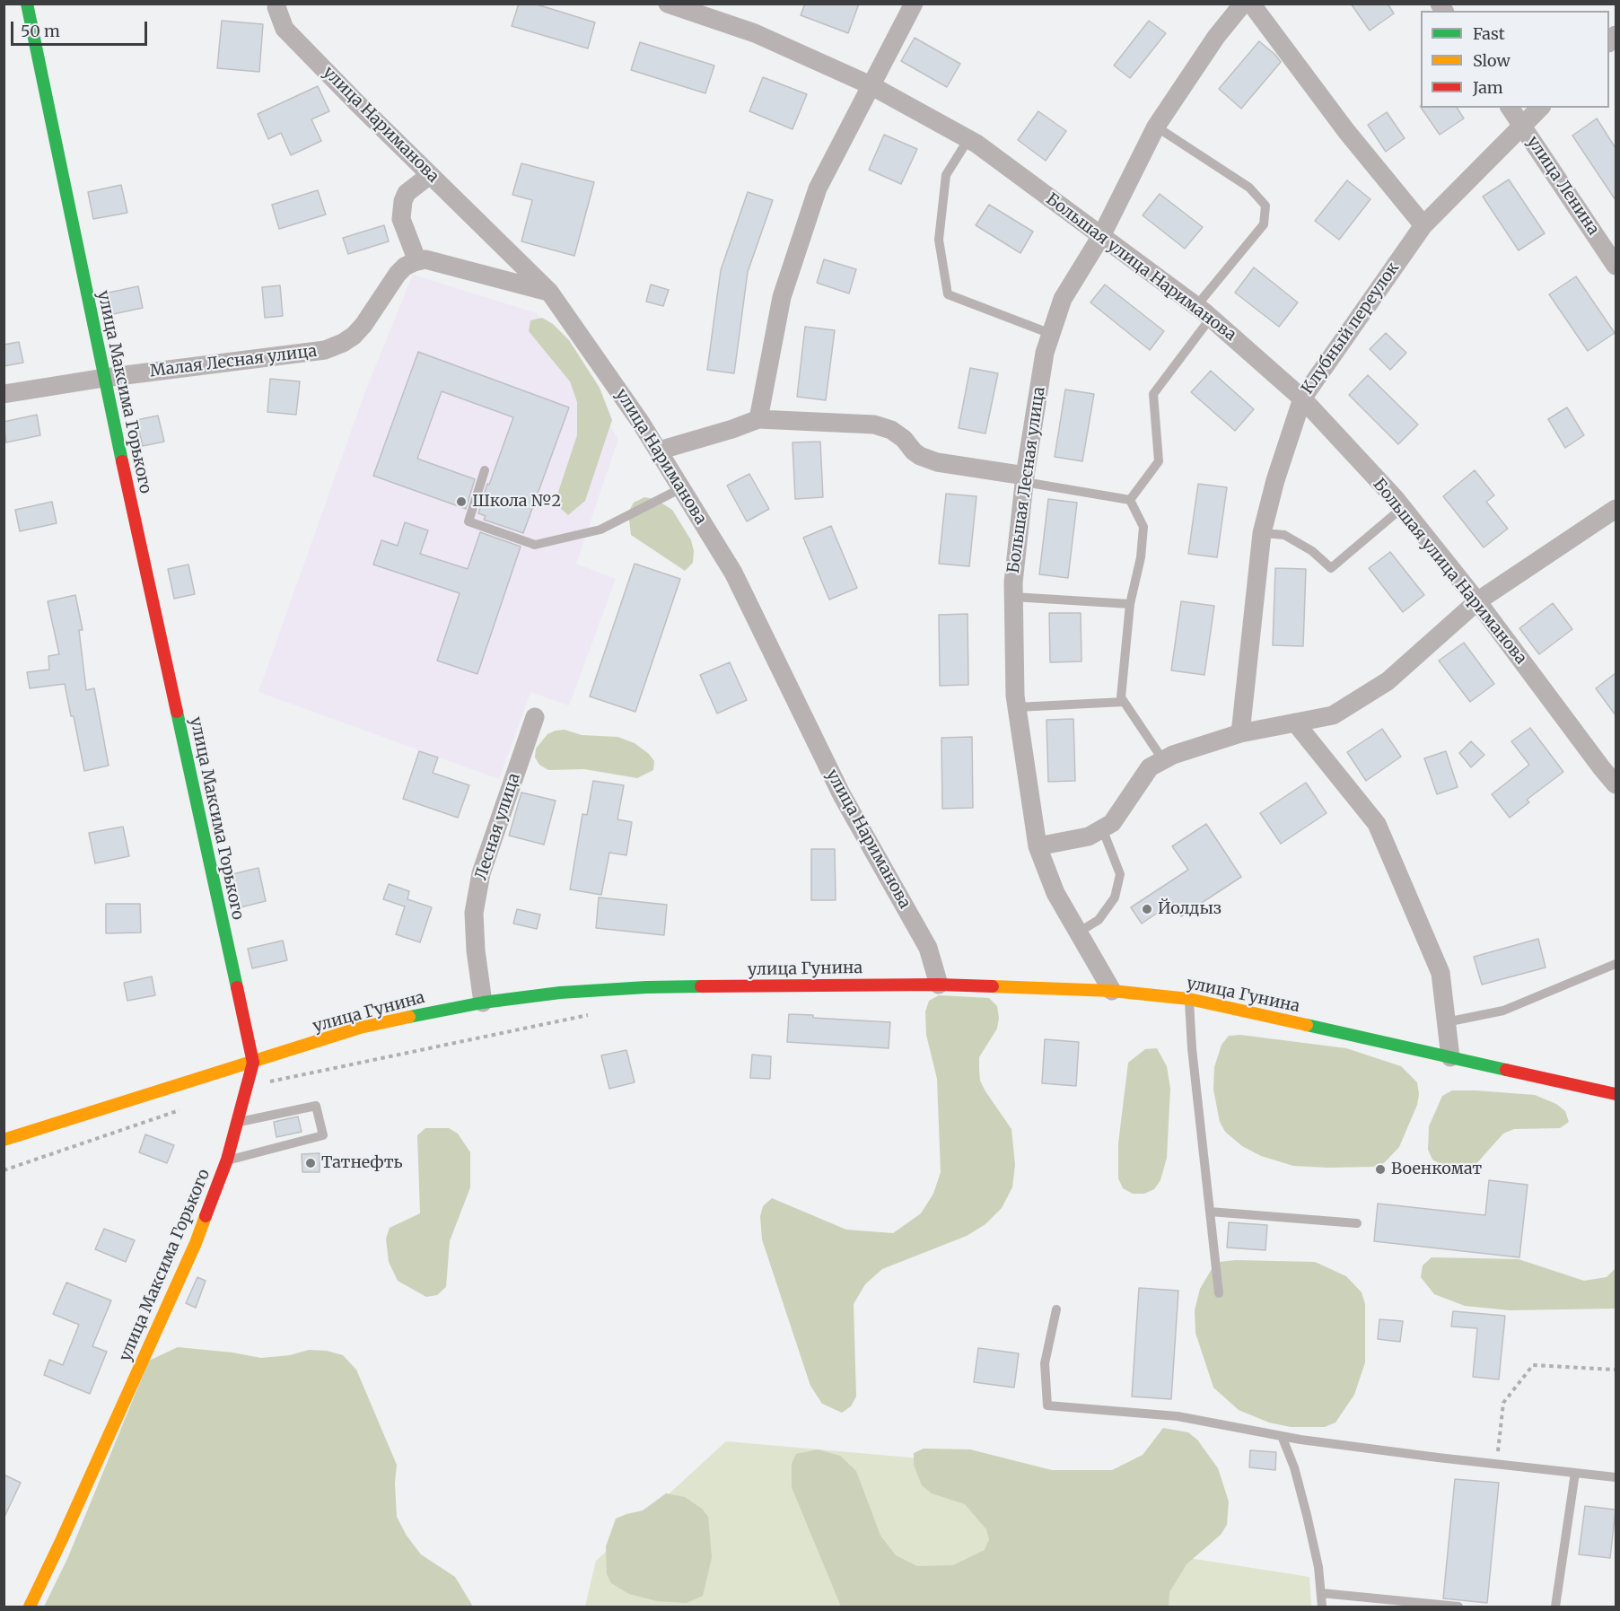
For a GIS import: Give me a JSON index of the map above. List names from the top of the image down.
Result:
{
  "streets": {
    "street": [
      "улица Нариманова",
      "улица Ленина",
      "Большая улица Нариманова",
      "Клубный переулок",
      "Малая Лесная улица",
      "улица Максима Горького",
      "Большая Лесная улица",
      "Лесная улица",
      "улица Гунина"
    ]
  },
  "crossings": [
    ["улица Нариманова", "улица Гунина"],
    ["улица Ленина", "Клубный переулок"],
    ["Большая улица Нариманова", "Клубный переулок"],
    ["Большая улица Нариманова", "Большая Лесная улица"],
    ["Малая Лесная улица", "улица Максима Горького"],
    ["улица Максима Горького", "улица Гунина"],
    ["Большая Лесная улица", "улица Гунина"],
    ["Лесная улица", "улица Гунина"]
  ],
  "places": [
    "Школа №2",
    "Йолдыз",
    "Татнефть",
    "Военкомат"
  ],
  "legend": ["Fast", "Slow", "Jam"],
  "scale_bar": "50 m"
}
